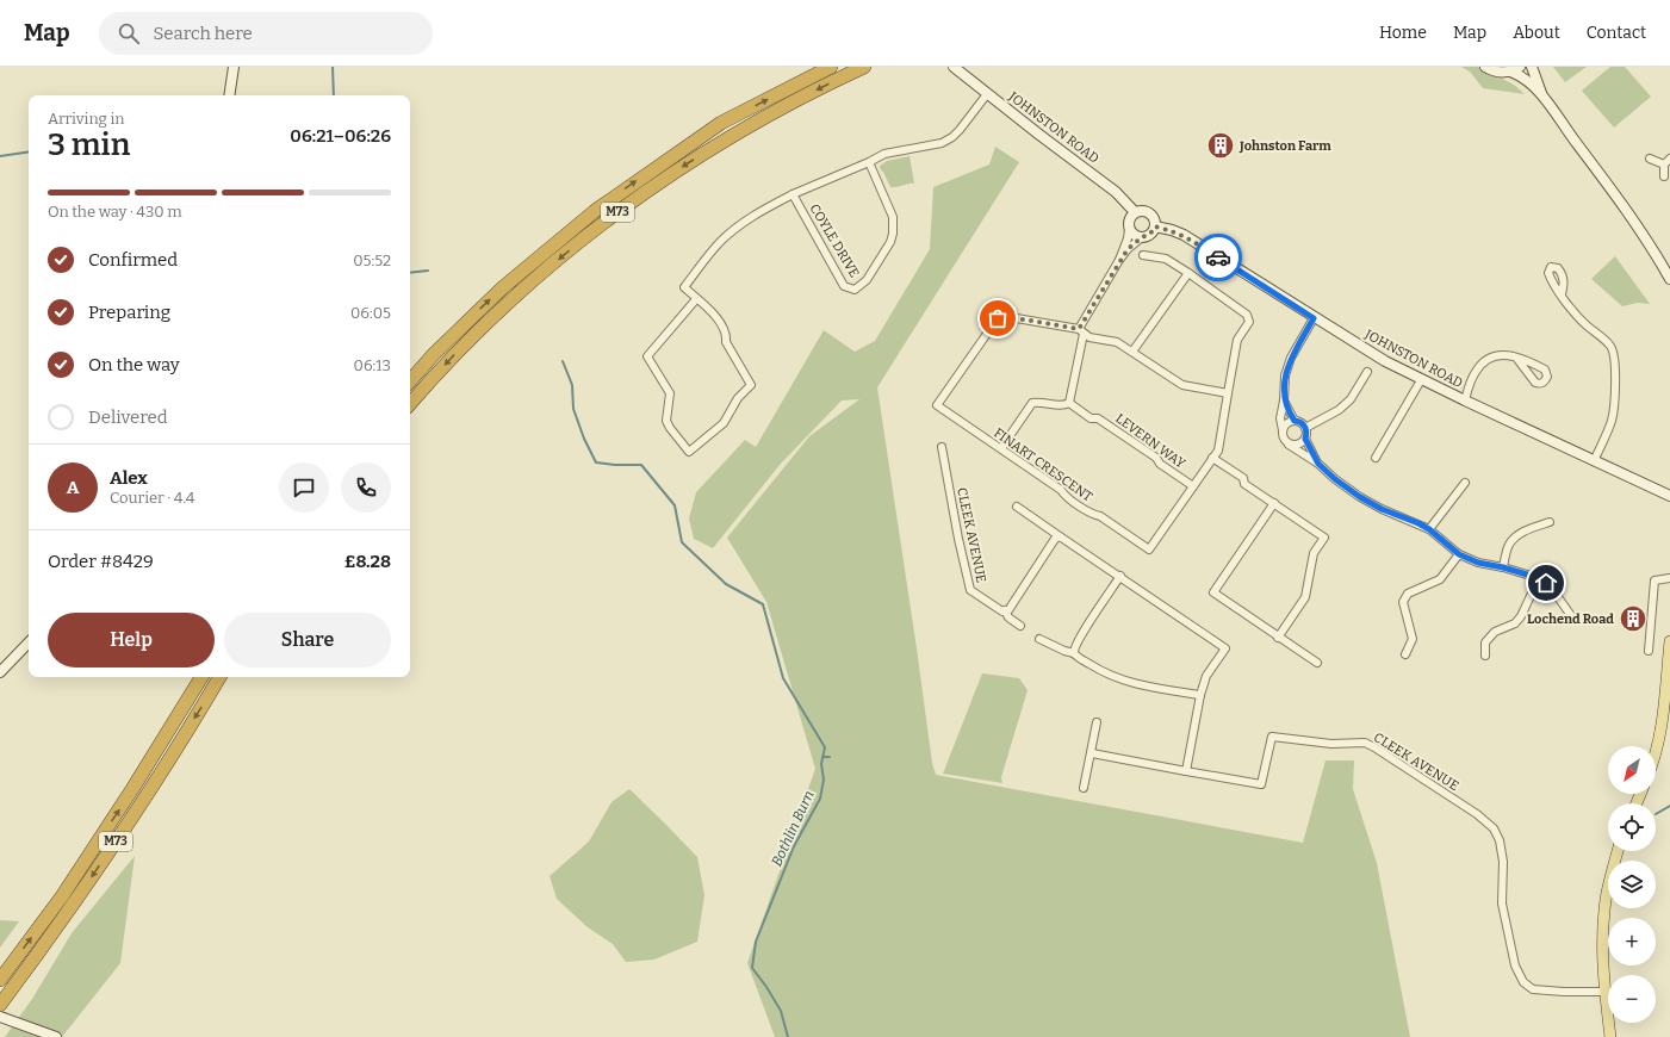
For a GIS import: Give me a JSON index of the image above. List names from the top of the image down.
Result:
{
  "streets": {
    "highway": ["M73"],
    "main road": ["JOHNSTON ROAD"],
    "street": [
      "COYLE DRIVE",
      "LEVERN WAY",
      "FINART CRESCENT",
      "CLEEK AVENUE"
    ]
  },
  "crossings": [
    ["JOHNSTON ROAD", "COYLE DRIVE"],
    ["LEVERN WAY", "FINART CRESCENT"]
  ],
  "water": ["Bothlin Burn"],
  "places": {
    "building": ["Johnston Farm", "Lochend Road"]
  },
  "north": "bottom left",
  "page": {
    "header": "Map",
    "search": "Search here",
    "nav": [
      "Home",
      "Map",
      "About",
      "Contact"
    ],
    "heading": ["3 min", "Arriving in", "06:21–06:26"],
    "panel": [
      "Alex",
      "Courier · 4.4",
      "Order #8429",
      "£8.28"
    ],
    "bar": "On the way · 430 m",
    "list": [
      ["Confirmed", "05:52"],
      ["Preparing", "06:05"],
      ["On the way", "06:13"],
      "Delivered"
    ],
    "round": "A",
    "buttons": ["Help", "Share"],
    "map_buttons": ["+", "−"]
  }
}
